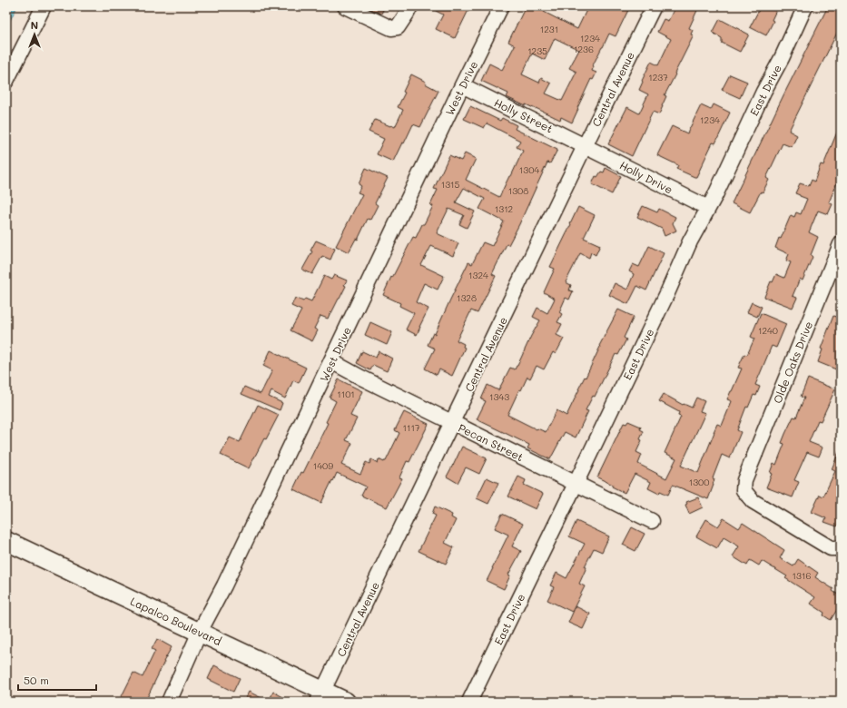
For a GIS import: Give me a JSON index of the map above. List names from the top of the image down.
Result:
{
  "streets": {
    "main road": ["Lapalco Boulevard"],
    "street": [
      "West Drive",
      "Central Avenue",
      "East Drive",
      "Holly Street",
      "Holly Drive",
      "Olde Oaks Drive",
      "Pecan Street"
    ]
  },
  "crossings": [
    ["West Drive", "Holly Street"],
    ["West Drive", "Pecan Street"],
    ["West Drive", "Lapalco Boulevard"],
    ["Central Avenue", "Holly Street"],
    ["Central Avenue", "Holly Drive"],
    ["Central Avenue", "Pecan Street"],
    ["Central Avenue", "Lapalco Boulevard"],
    ["East Drive", "Holly Drive"],
    ["East Drive", "Pecan Street"],
    ["Holly Street", "Holly Drive"]
  ],
  "house_numbers": [
    "1231",
    "1234",
    "1236",
    "1235",
    "1237",
    "1234",
    "1304",
    "1315",
    "1308",
    "1312",
    "1324",
    "1328",
    "1240",
    "1101",
    "1343",
    "1117",
    "1409",
    "1300",
    "1316"
  ],
  "scale_bar": "50 m",
  "north": "top"
}
